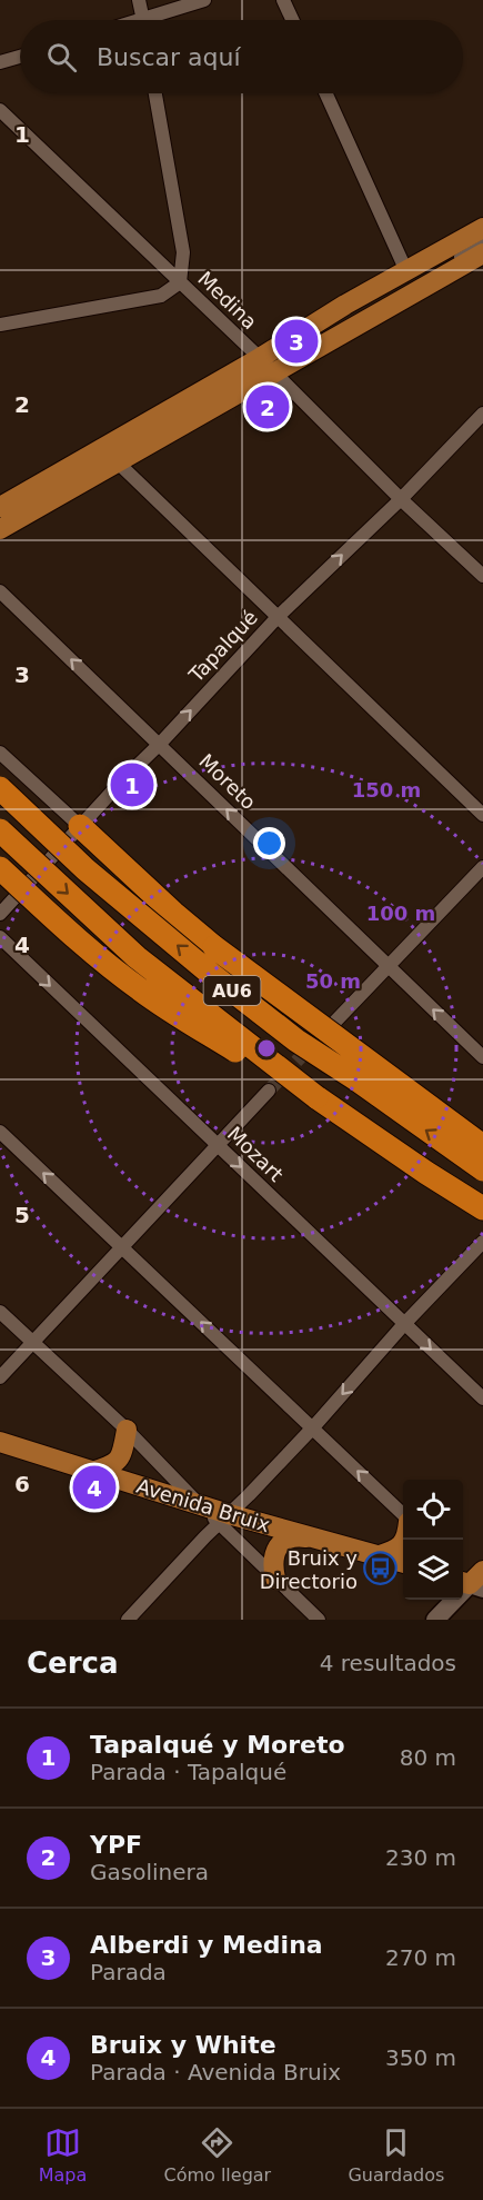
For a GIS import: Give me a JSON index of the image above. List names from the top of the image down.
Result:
{
  "streets": {
    "highway": ["AU6"],
    "main road": ["Avenida Bruix"],
    "street": [
      "Medina",
      "Tapalqué",
      "Moreto",
      "Mozart"
    ]
  },
  "crossings": [
    ["Medina", "Tapalqué"],
    ["Tapalqué", "Moreto"]
  ],
  "one_way": ["Tapalqué", "Moreto", "Mozart"],
  "places": {
    "bus stop": ["Bruix y Directorio"]
  },
  "page": {
    "search": "Buscar aquí",
    "pins": [
      "3",
      "2",
      "1",
      "4"
    ],
    "heading": ["Cerca", "4 resultados"],
    "list": [
      {
        "mark": "1",
        "name": "Tapalqué y Moreto",
        "note": "Parada · Tapalqué",
        "value": "80 m"
      },
      {
        "mark": "2",
        "name": "YPF",
        "note": "Gasolinera",
        "value": "230 m"
      },
      {
        "mark": "3",
        "name": "Alberdi y Medina",
        "note": "Parada",
        "value": "270 m"
      },
      {
        "mark": "4",
        "name": "Bruix y White",
        "note": "Parada · Avenida Bruix",
        "value": "350 m"
      }
    ],
    "nav": ["Mapa", "Cómo llegar", "Guardados"]
  },
  "grid": {
    "rows": [
      "1",
      "2",
      "3",
      "4",
      "5",
      "6"
    ]
  },
  "rings": ["150 m", "100 m", "50 m"]
}
